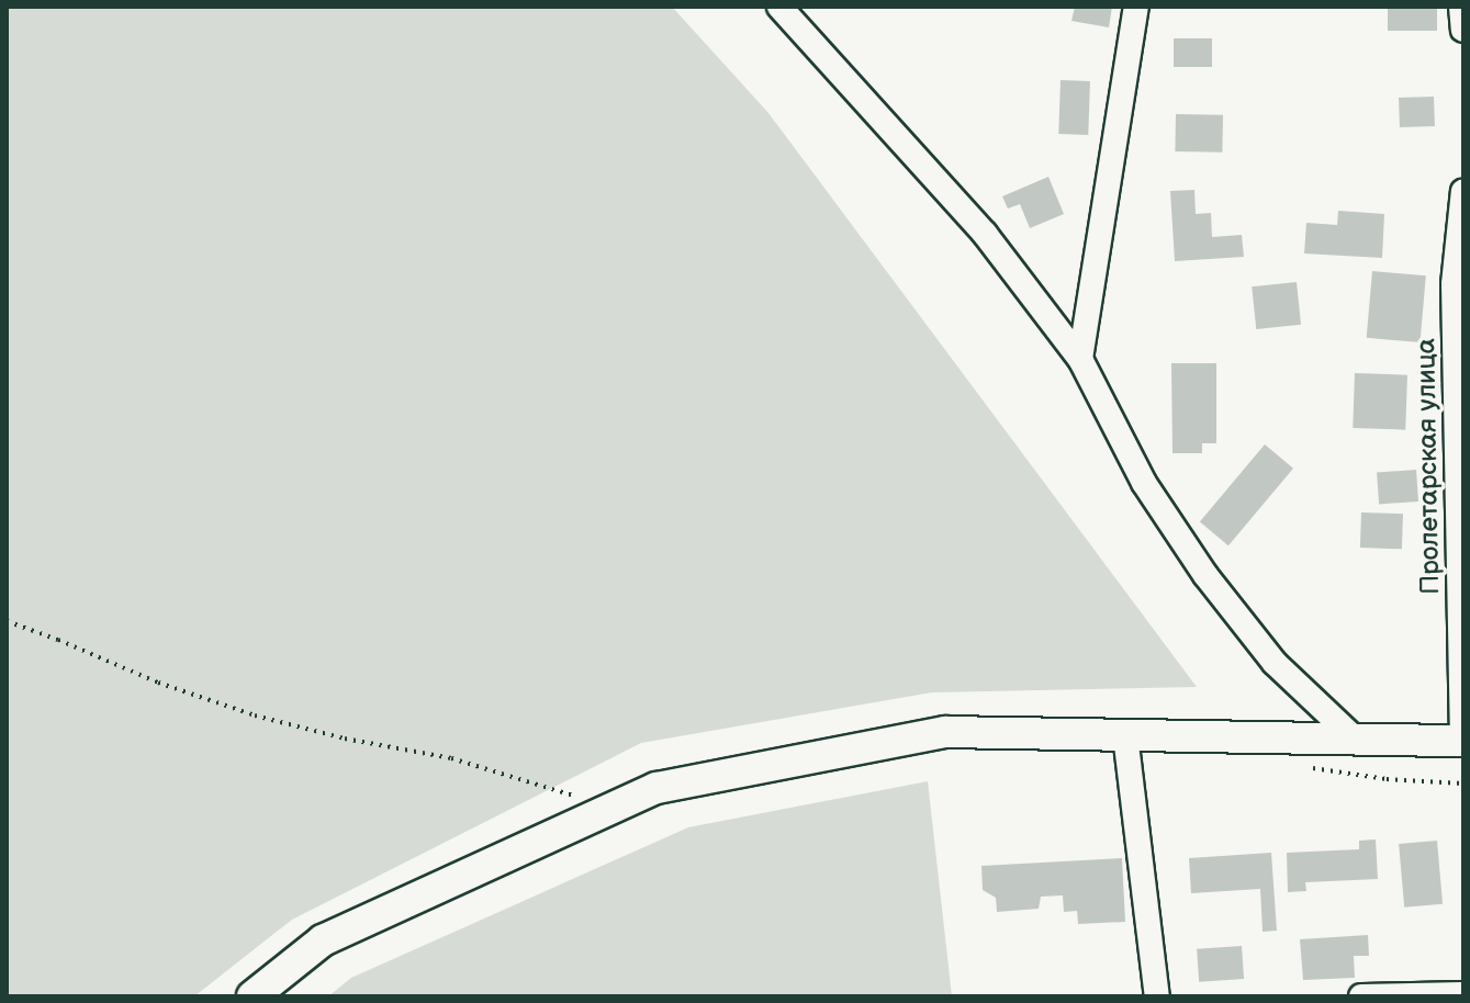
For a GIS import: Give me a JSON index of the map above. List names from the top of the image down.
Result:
{
  "streets": {
    "street": ["Пролетарская улица"]
  }
}
